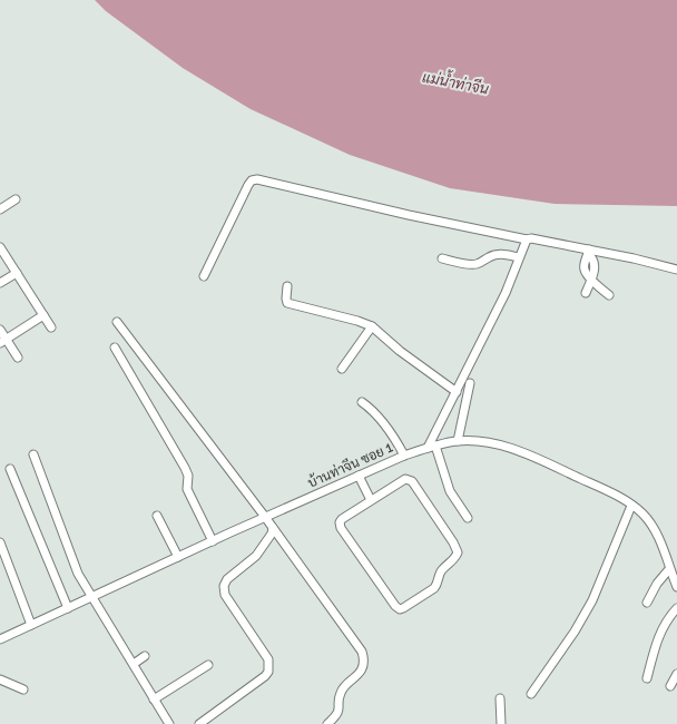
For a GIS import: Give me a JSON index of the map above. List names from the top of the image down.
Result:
{
  "streets": {
    "street": ["บ้านท่าจีน ซอย 1"]
  },
  "water": ["แม่น้ำท่าจีน"]
}
